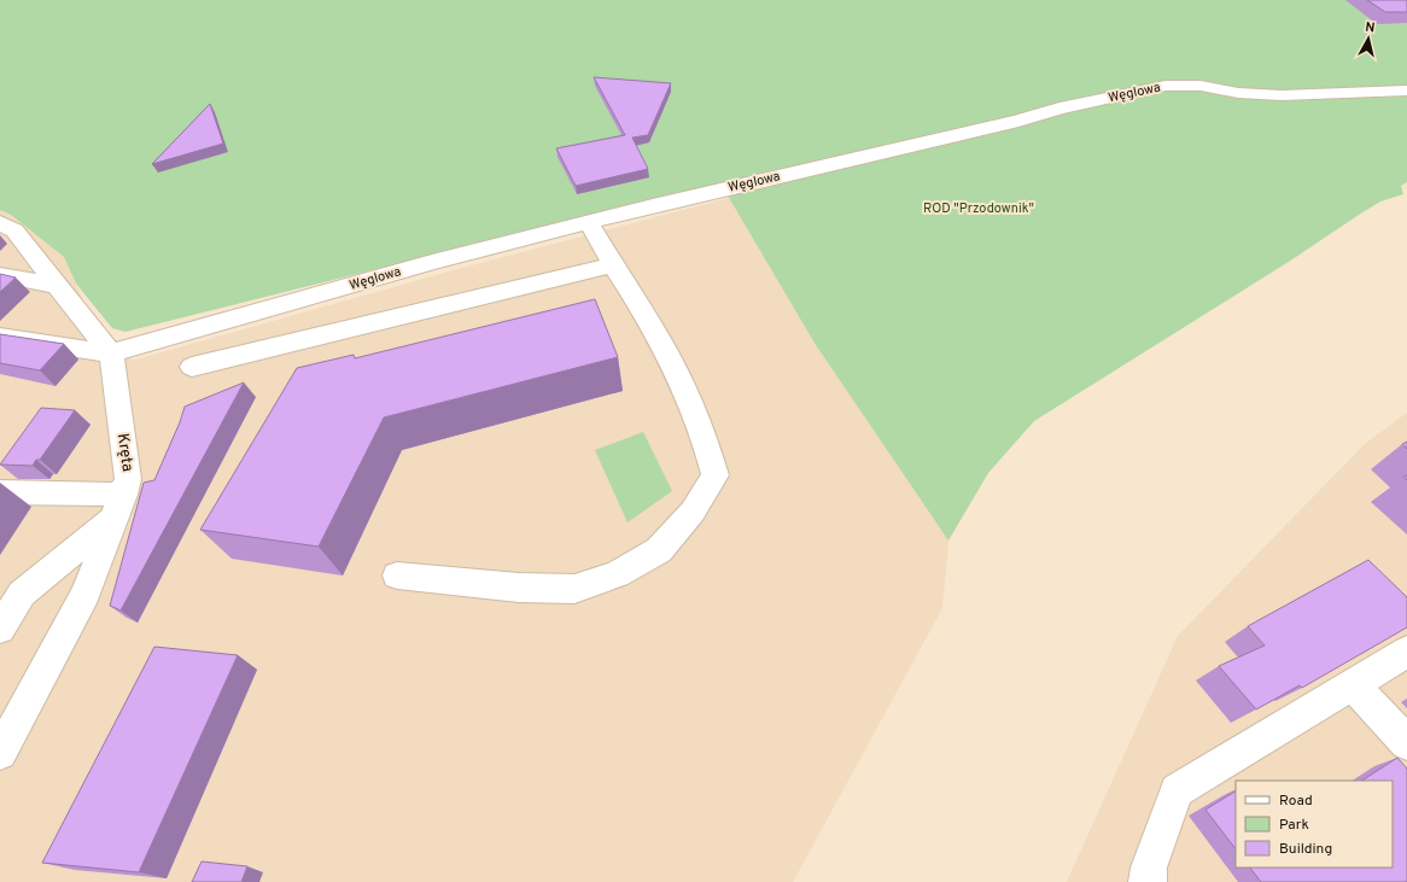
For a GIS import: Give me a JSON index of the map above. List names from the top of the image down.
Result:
{
  "streets": {
    "street": ["Węglowa", "Kręta"]
  },
  "crossings": [
    ["Węglowa", "Kręta"]
  ],
  "parks": ["ROD \"Przodownik\""],
  "legend": ["Road", "Park", "Building"],
  "north": "top"
}
